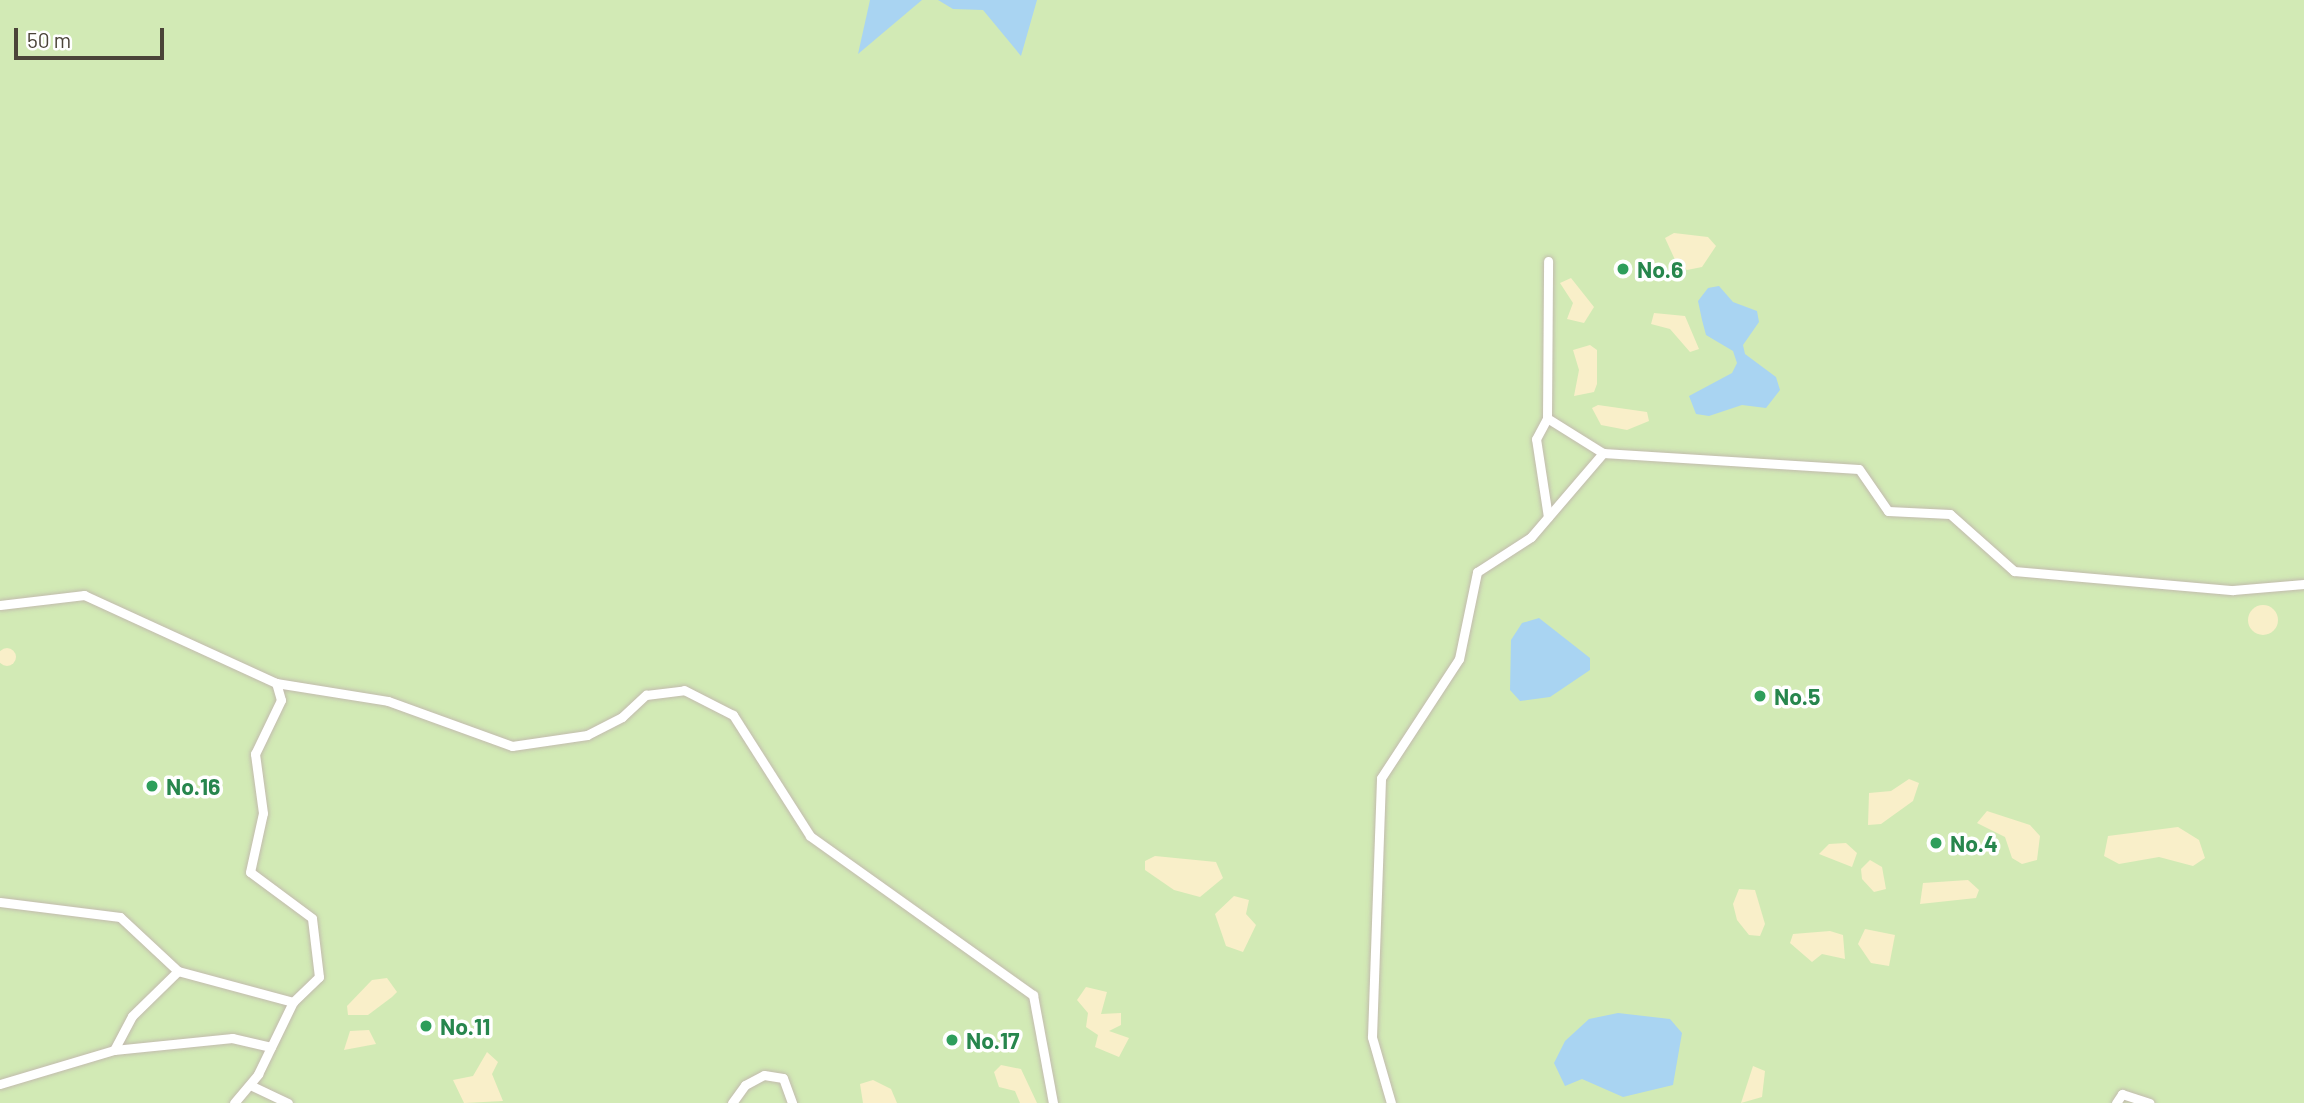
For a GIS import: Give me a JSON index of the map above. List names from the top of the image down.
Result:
{
  "places": [
    "No.6",
    "No.5",
    "No.16",
    "No.4",
    "No.11",
    "No.17"
  ],
  "scale_bar": "50 m"
}
